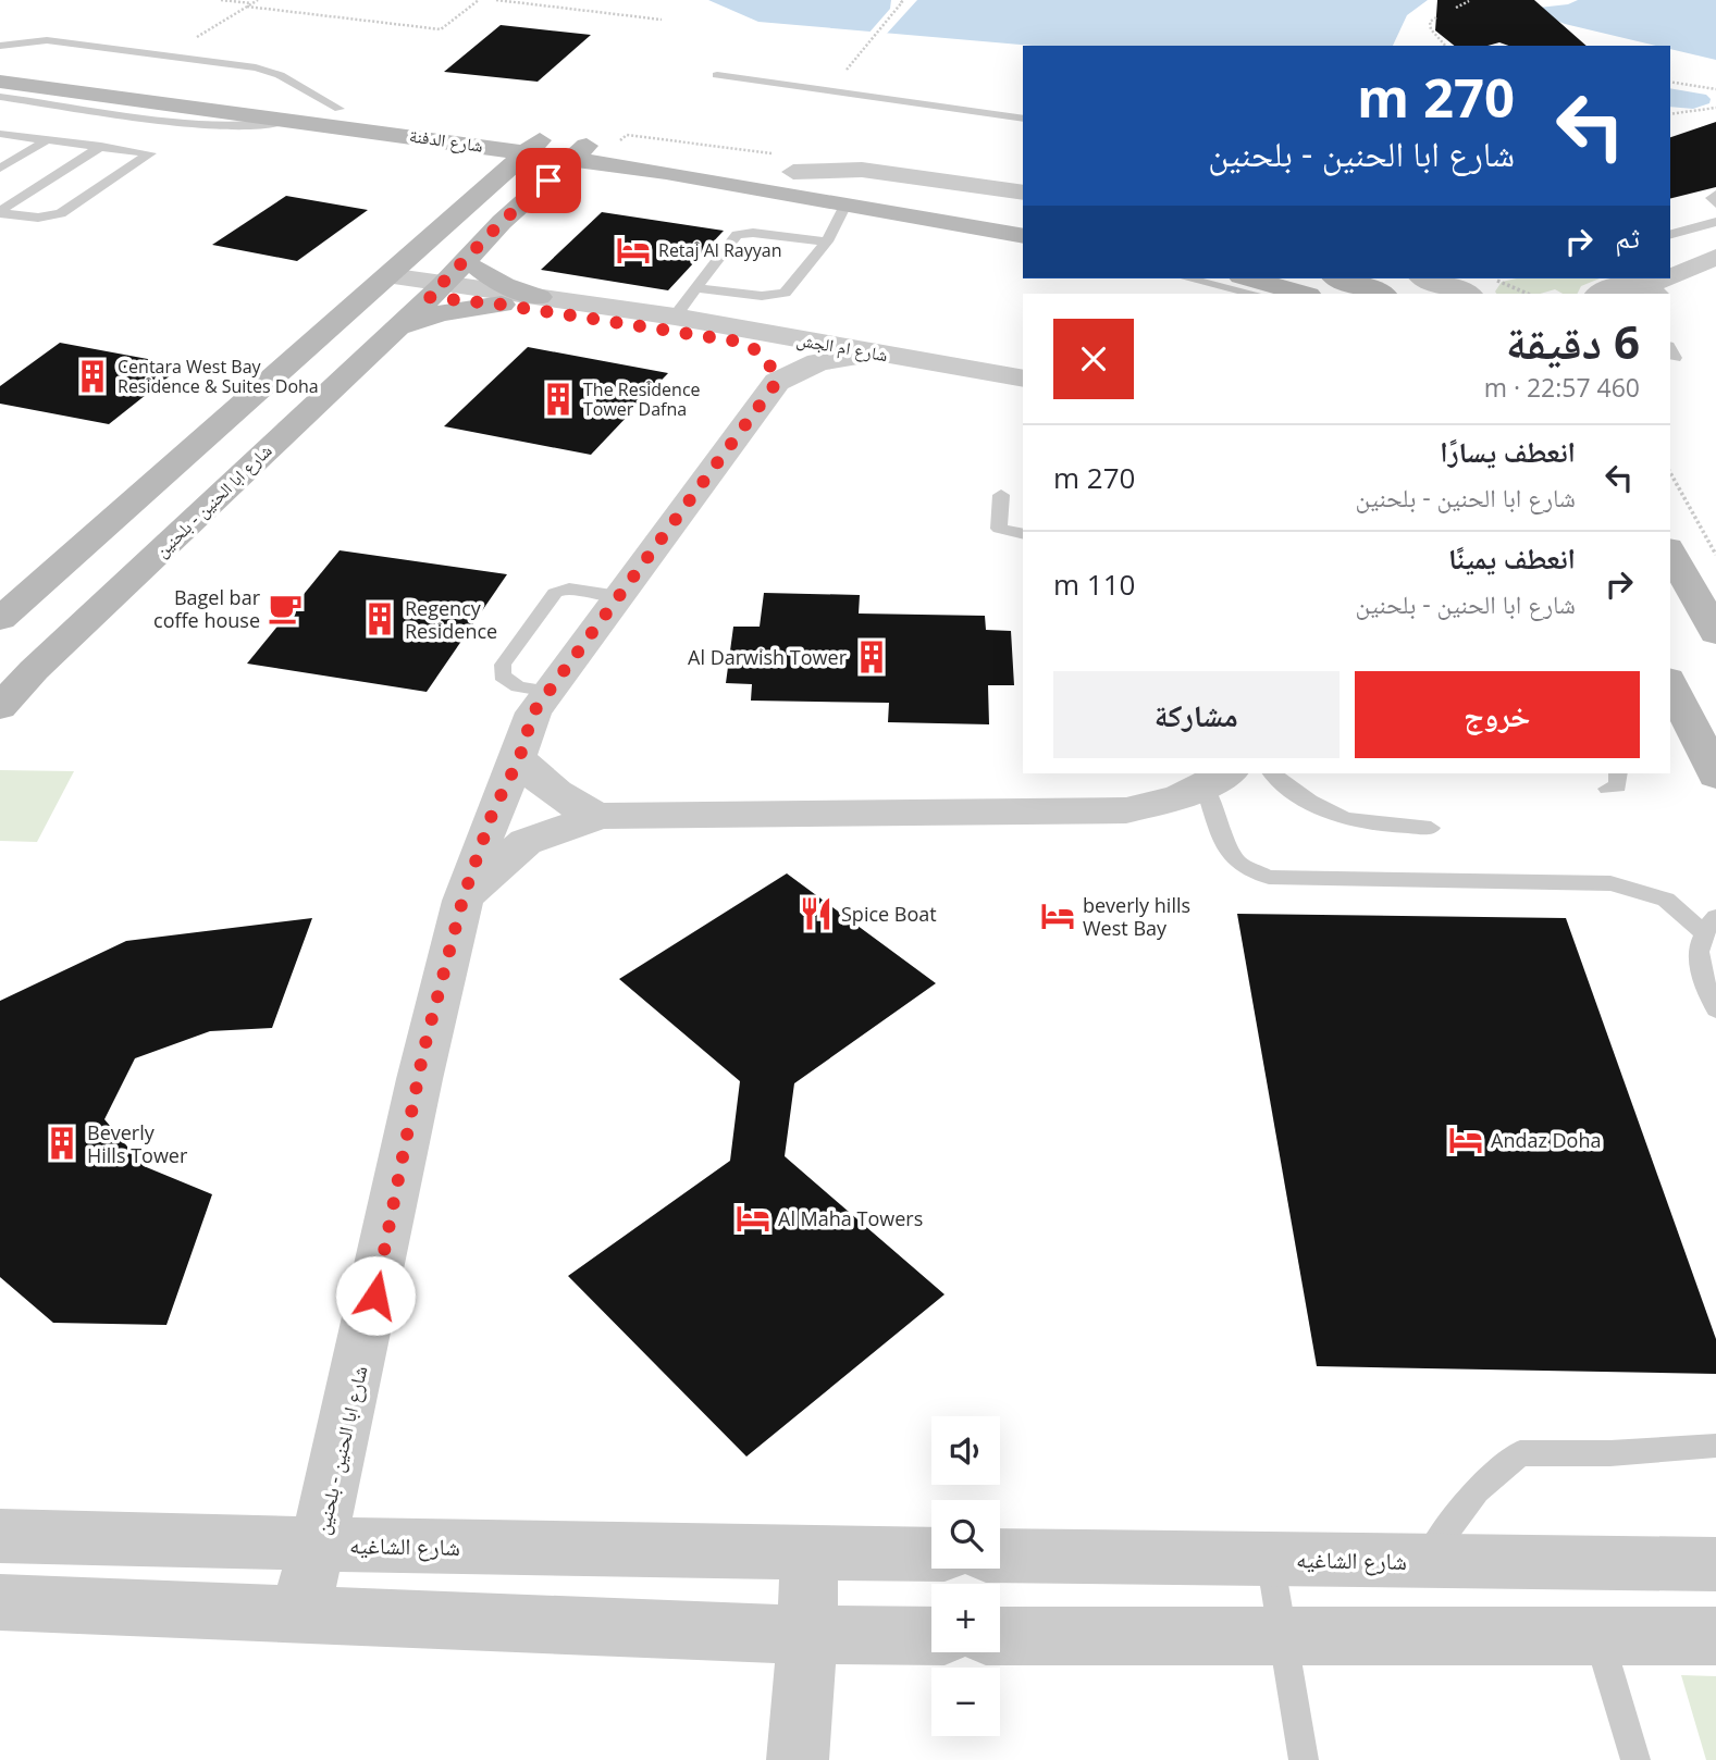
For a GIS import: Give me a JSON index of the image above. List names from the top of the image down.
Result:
{
  "streets": {
    "main road": ["شارع الدفنة", "شارع ابا الحنين - بلحنين"],
    "street": ["شارع ام الجش", "شارع الشاغيه"]
  },
  "crossings": [
    ["شارع الدفنة", "شارع ابا الحنين - بلحنين"],
    ["شارع ام الجش", "شارع ابا الحنين - بلحنين"],
    ["شارع ابا الحنين - بلحنين", "شارع الشاغيه"]
  ],
  "places": {
    "hotel": [
      "Retaj Al Rayyan",
      "beverly hills West Bay",
      "Andaz Doha",
      "Al Maha Towers"
    ],
    "building": [
      "Centara West Bay Residence & Suites Doha",
      "The Residence Tower Dafna",
      "Regency Residence",
      "Al Darwish Tower",
      "Beverly Hills Tower"
    ],
    "cafe": ["Bagel bar coffe house"],
    "restaurant": ["Spice Boat"]
  },
  "page": {
    "turn": ["270 m", "شارع ابا الحنين - بلحنين"],
    "then": "ثم",
    "heading": ["6 دقيقة", "460 m · 22:57"],
    "list": [
      {
        "name": "انعطف يسارًا",
        "note": "شارع ابا الحنين - بلحنين",
        "value": "270 m"
      },
      {
        "name": "انعطف يمينًا",
        "note": "شارع ابا الحنين - بلحنين",
        "value": "110 m"
      }
    ],
    "buttons": ["خروج", "مشاركة"],
    "map_buttons": ["+", "−"]
  }
}
